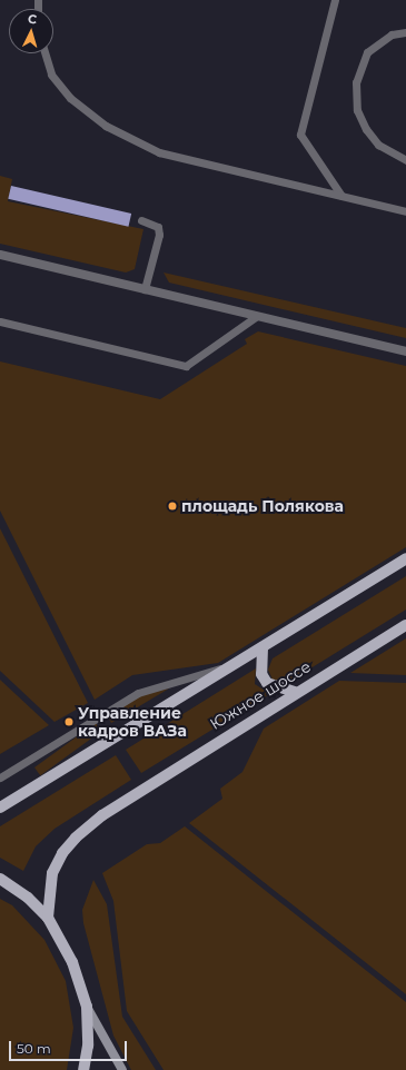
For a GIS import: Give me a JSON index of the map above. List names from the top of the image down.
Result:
{
  "streets": {
    "main road": ["Южное шоссе"]
  },
  "places": ["площадь Полякова", "Управление кадров ВАЗа"],
  "scale_bar": "50 m",
  "north": "top"
}
